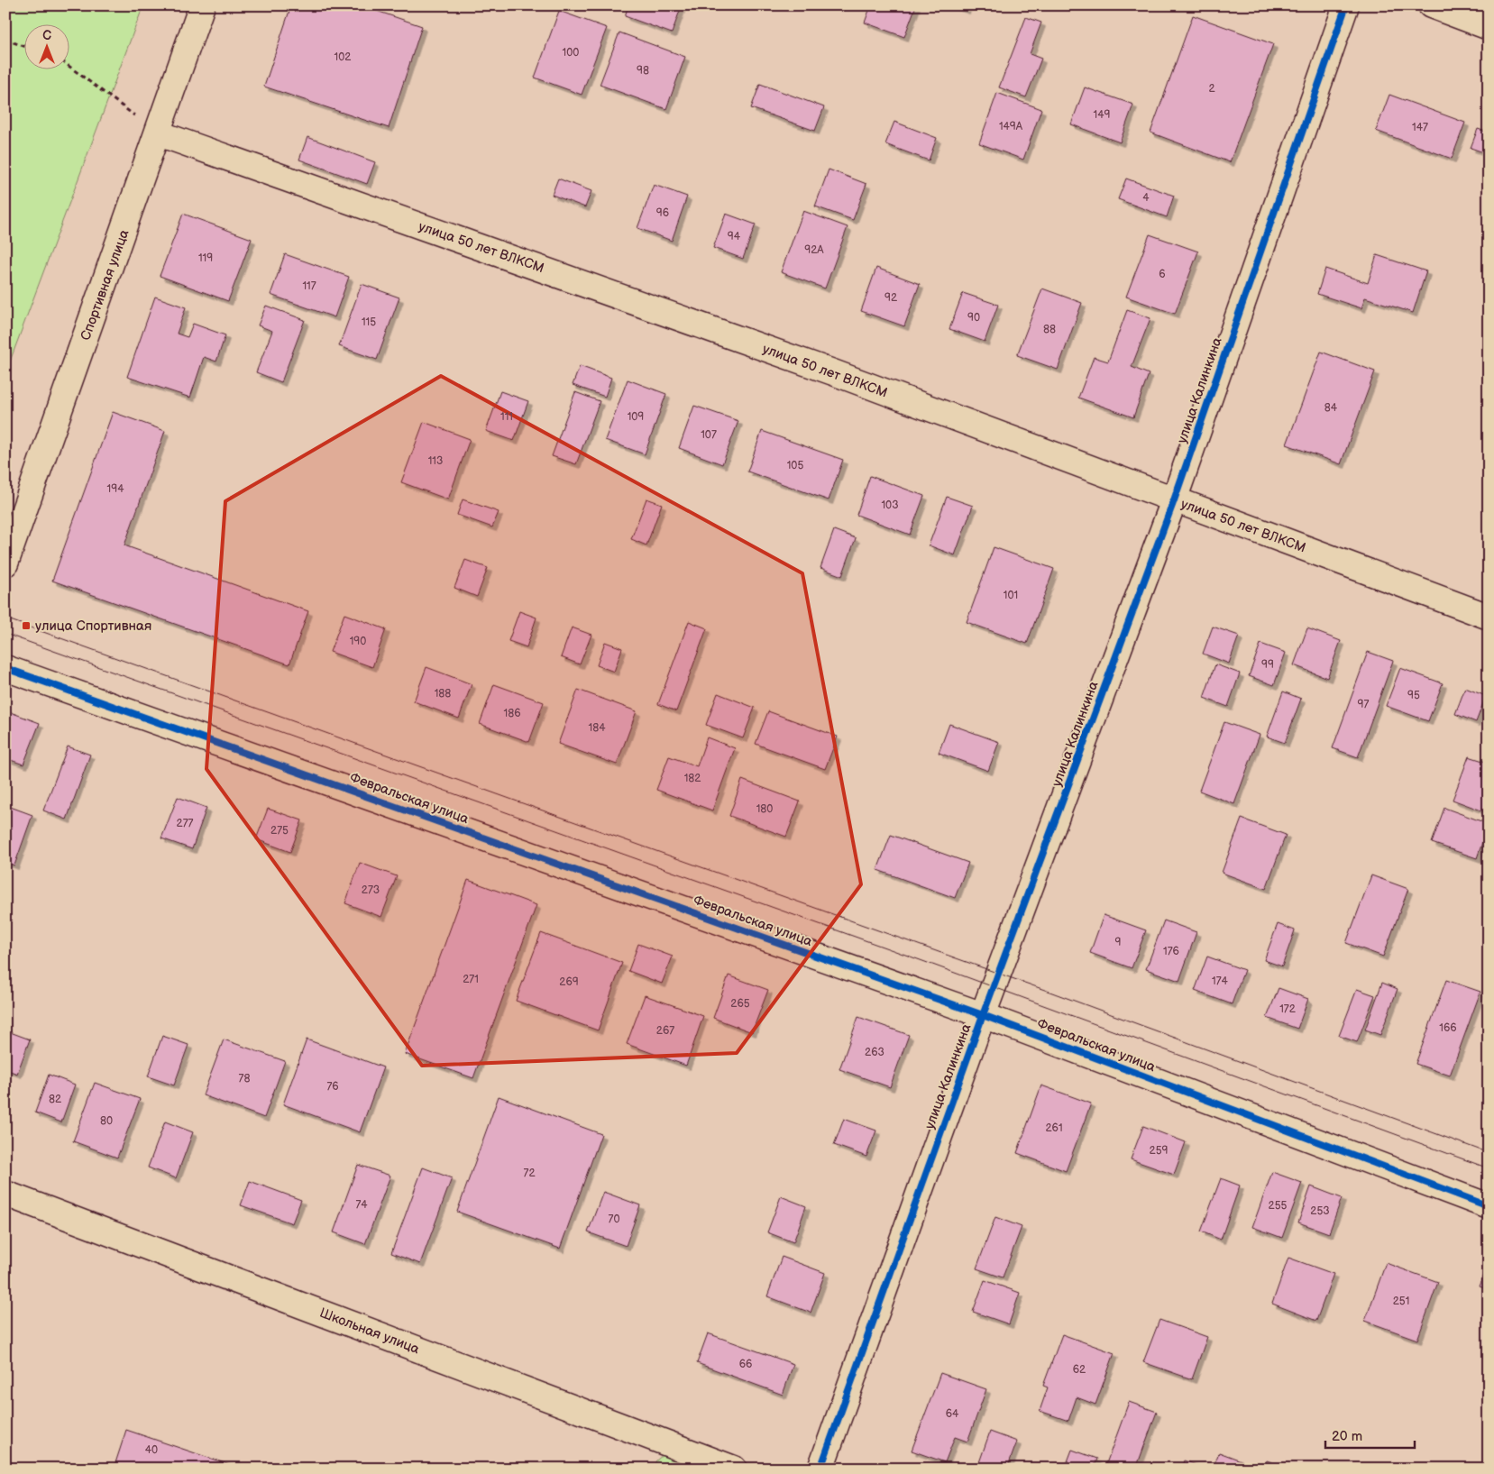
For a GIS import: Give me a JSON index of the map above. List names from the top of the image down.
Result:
{
  "streets": {
    "street": [
      "улица 50 лет ВЛКСМ",
      "Спортивная улица",
      "улица Калинкина",
      "Февральская улица",
      "Школьная улица"
    ]
  },
  "crossings": [
    ["улица 50 лет ВЛКСМ", "Спортивная улица"],
    ["улица 50 лет ВЛКСМ", "улица Калинкина"],
    ["улица Калинкина", "Февральская улица"]
  ],
  "places": {
    "transit": ["улица Спортивная"]
  },
  "house_numbers": [
    "100",
    "102",
    "98",
    "2",
    "149",
    "149А",
    "147",
    "4",
    "96",
    "94",
    "92А",
    "119",
    "6",
    "117",
    "92",
    "90",
    "115",
    "88",
    "84",
    "111",
    "109",
    "107",
    "113",
    "105",
    "194",
    "103",
    "101",
    "190",
    "99",
    "188",
    "95",
    "97",
    "186",
    "184",
    "182",
    "180",
    "277",
    "275",
    "273",
    "9",
    "176",
    "271",
    "174",
    "269",
    "265",
    "172",
    "166",
    "267",
    "263",
    "78",
    "76",
    "82",
    "80",
    "261",
    "259",
    "72",
    "74",
    "255",
    "253",
    "70",
    "251",
    "66",
    "62",
    "64",
    "40"
  ],
  "scale_bar": "20 m",
  "north": "top"
}
